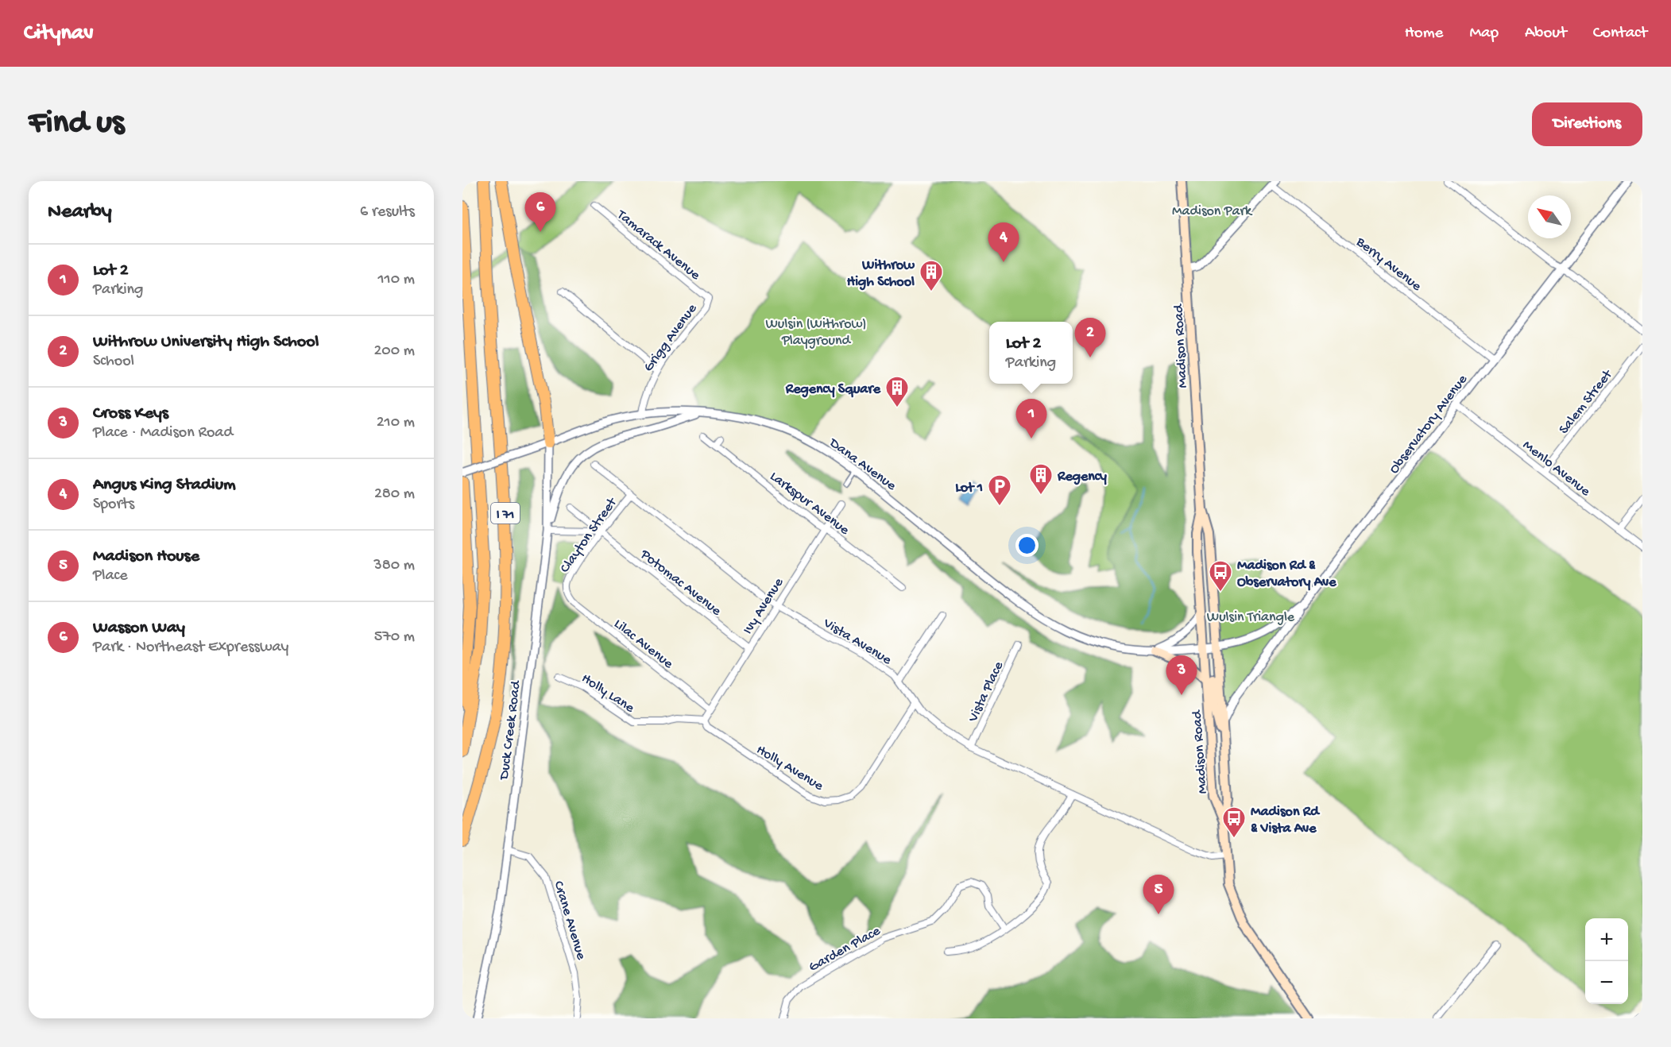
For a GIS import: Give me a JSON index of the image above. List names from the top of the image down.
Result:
{
  "streets": {
    "highway": ["I 71"],
    "main road": ["Madison Road"],
    "street": [
      "Tamarack Avenue",
      "Berry Avenue",
      "Grigg Avenue",
      "Salem Street",
      "Observatory Avenue",
      "Dana Avenue",
      "Menlo Avenue",
      "Larkspur Avenue",
      "Clayton Street",
      "Potomac Avenue",
      "Ivy Avenue",
      "Vista Avenue",
      "Lilac Avenue",
      "Vista Place",
      "Holly Lane",
      "Duck Creek Road",
      "Holly Avenue",
      "Crane Avenue",
      "Garden Place"
    ]
  },
  "crossings": [
    ["Tamarack Avenue", "Grigg Avenue"],
    ["Berry Avenue", "Observatory Avenue"],
    ["Grigg Avenue", "Dana Avenue"],
    ["Madison Road", "Observatory Avenue"],
    ["Madison Road", "Dana Avenue"],
    ["Madison Road", "Vista Avenue"],
    ["Salem Street", "Menlo Avenue"],
    ["Observatory Avenue", "Dana Avenue"],
    ["Observatory Avenue", "Menlo Avenue"],
    ["Dana Avenue", "Duck Creek Road"],
    ["Larkspur Avenue", "Ivy Avenue"],
    ["Clayton Street", "Potomac Avenue"],
    ["Clayton Street", "Vista Avenue"],
    ["Clayton Street", "Lilac Avenue"],
    ["Potomac Avenue", "Ivy Avenue"],
    ["Ivy Avenue", "Vista Avenue"],
    ["Ivy Avenue", "Lilac Avenue"],
    ["Ivy Avenue", "Holly Lane"],
    ["Ivy Avenue", "Holly Avenue"],
    ["Vista Avenue", "Vista Place"],
    ["Vista Avenue", "Holly Avenue"],
    ["Holly Lane", "Holly Avenue"],
    ["Duck Creek Road", "Crane Avenue"]
  ],
  "parks": ["Madison Park", "Wulsin (Withrow) Playground", "Wulsin Triangle"],
  "places": {
    "building": ["Withrow High School", "Regency Square", "Regency"],
    "parking": ["Lot 1"],
    "bus stop": ["Madison Rd & Observatory Ave", "Madison Rd & Vista Ave"]
  },
  "north": "top left",
  "page": {
    "header": "Citynav",
    "nav": [
      "Home",
      "Map",
      "About",
      "Contact"
    ],
    "buttons": "Directions",
    "title": "Find us",
    "heading": ["Nearby", "6 results"],
    "pins": [
      "6",
      "4",
      "2",
      "1",
      "3",
      "5"
    ],
    "list": [
      {
        "mark": "1",
        "name": "Lot 2",
        "note": "Parking",
        "value": "110 m"
      },
      {
        "mark": "2",
        "name": "Withrow University High School",
        "note": "School",
        "value": "200 m"
      },
      {
        "mark": "3",
        "name": "Cross Keys",
        "note": "Place · Madison Road",
        "value": "210 m"
      },
      {
        "mark": "4",
        "name": "Angus King Stadium",
        "note": "Sports",
        "value": "280 m"
      },
      {
        "mark": "5",
        "name": "Madison House",
        "note": "Place",
        "value": "380 m"
      },
      {
        "mark": "6",
        "name": "Wasson Way",
        "note": "Park · Northeast Expressway",
        "value": "570 m"
      }
    ],
    "popup": ["Lot 2", "Parking"],
    "map_buttons": ["+", "−"]
  }
}
